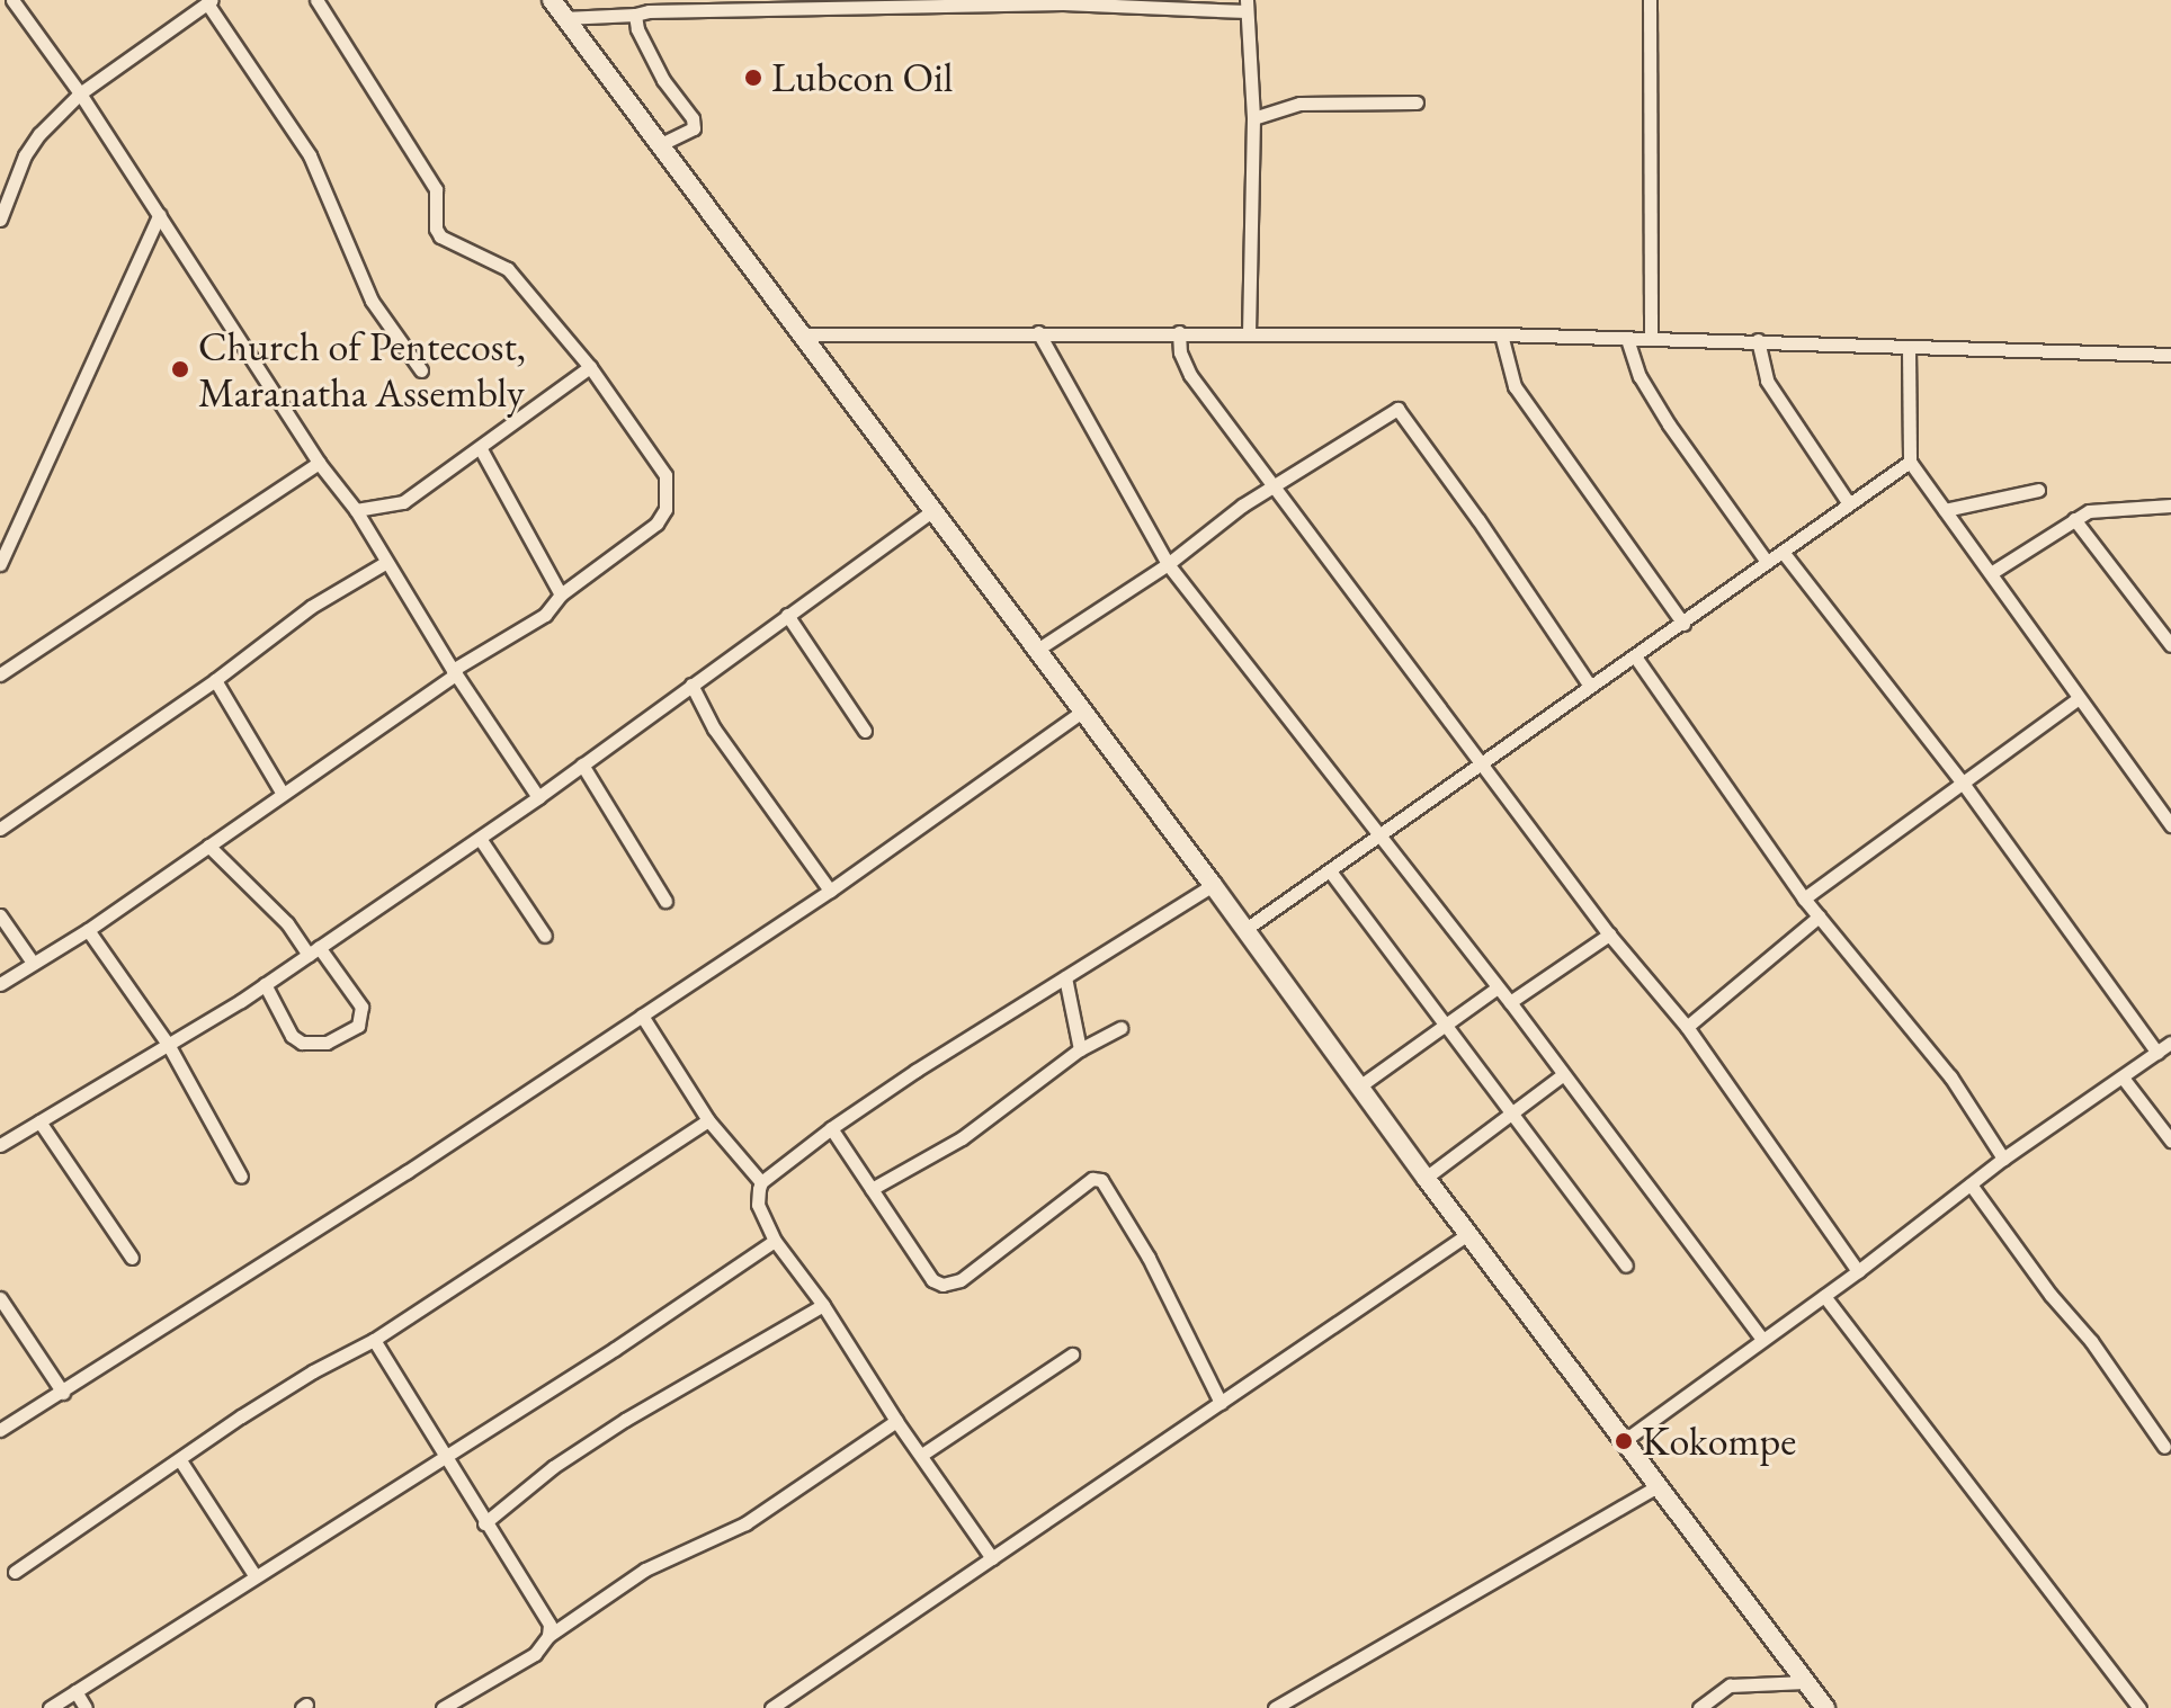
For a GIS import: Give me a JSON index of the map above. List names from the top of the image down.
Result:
{
  "places": ["Lubcon Oil", "Church of Pentecost, Maranatha Assembly", "Kokompe"]
}
